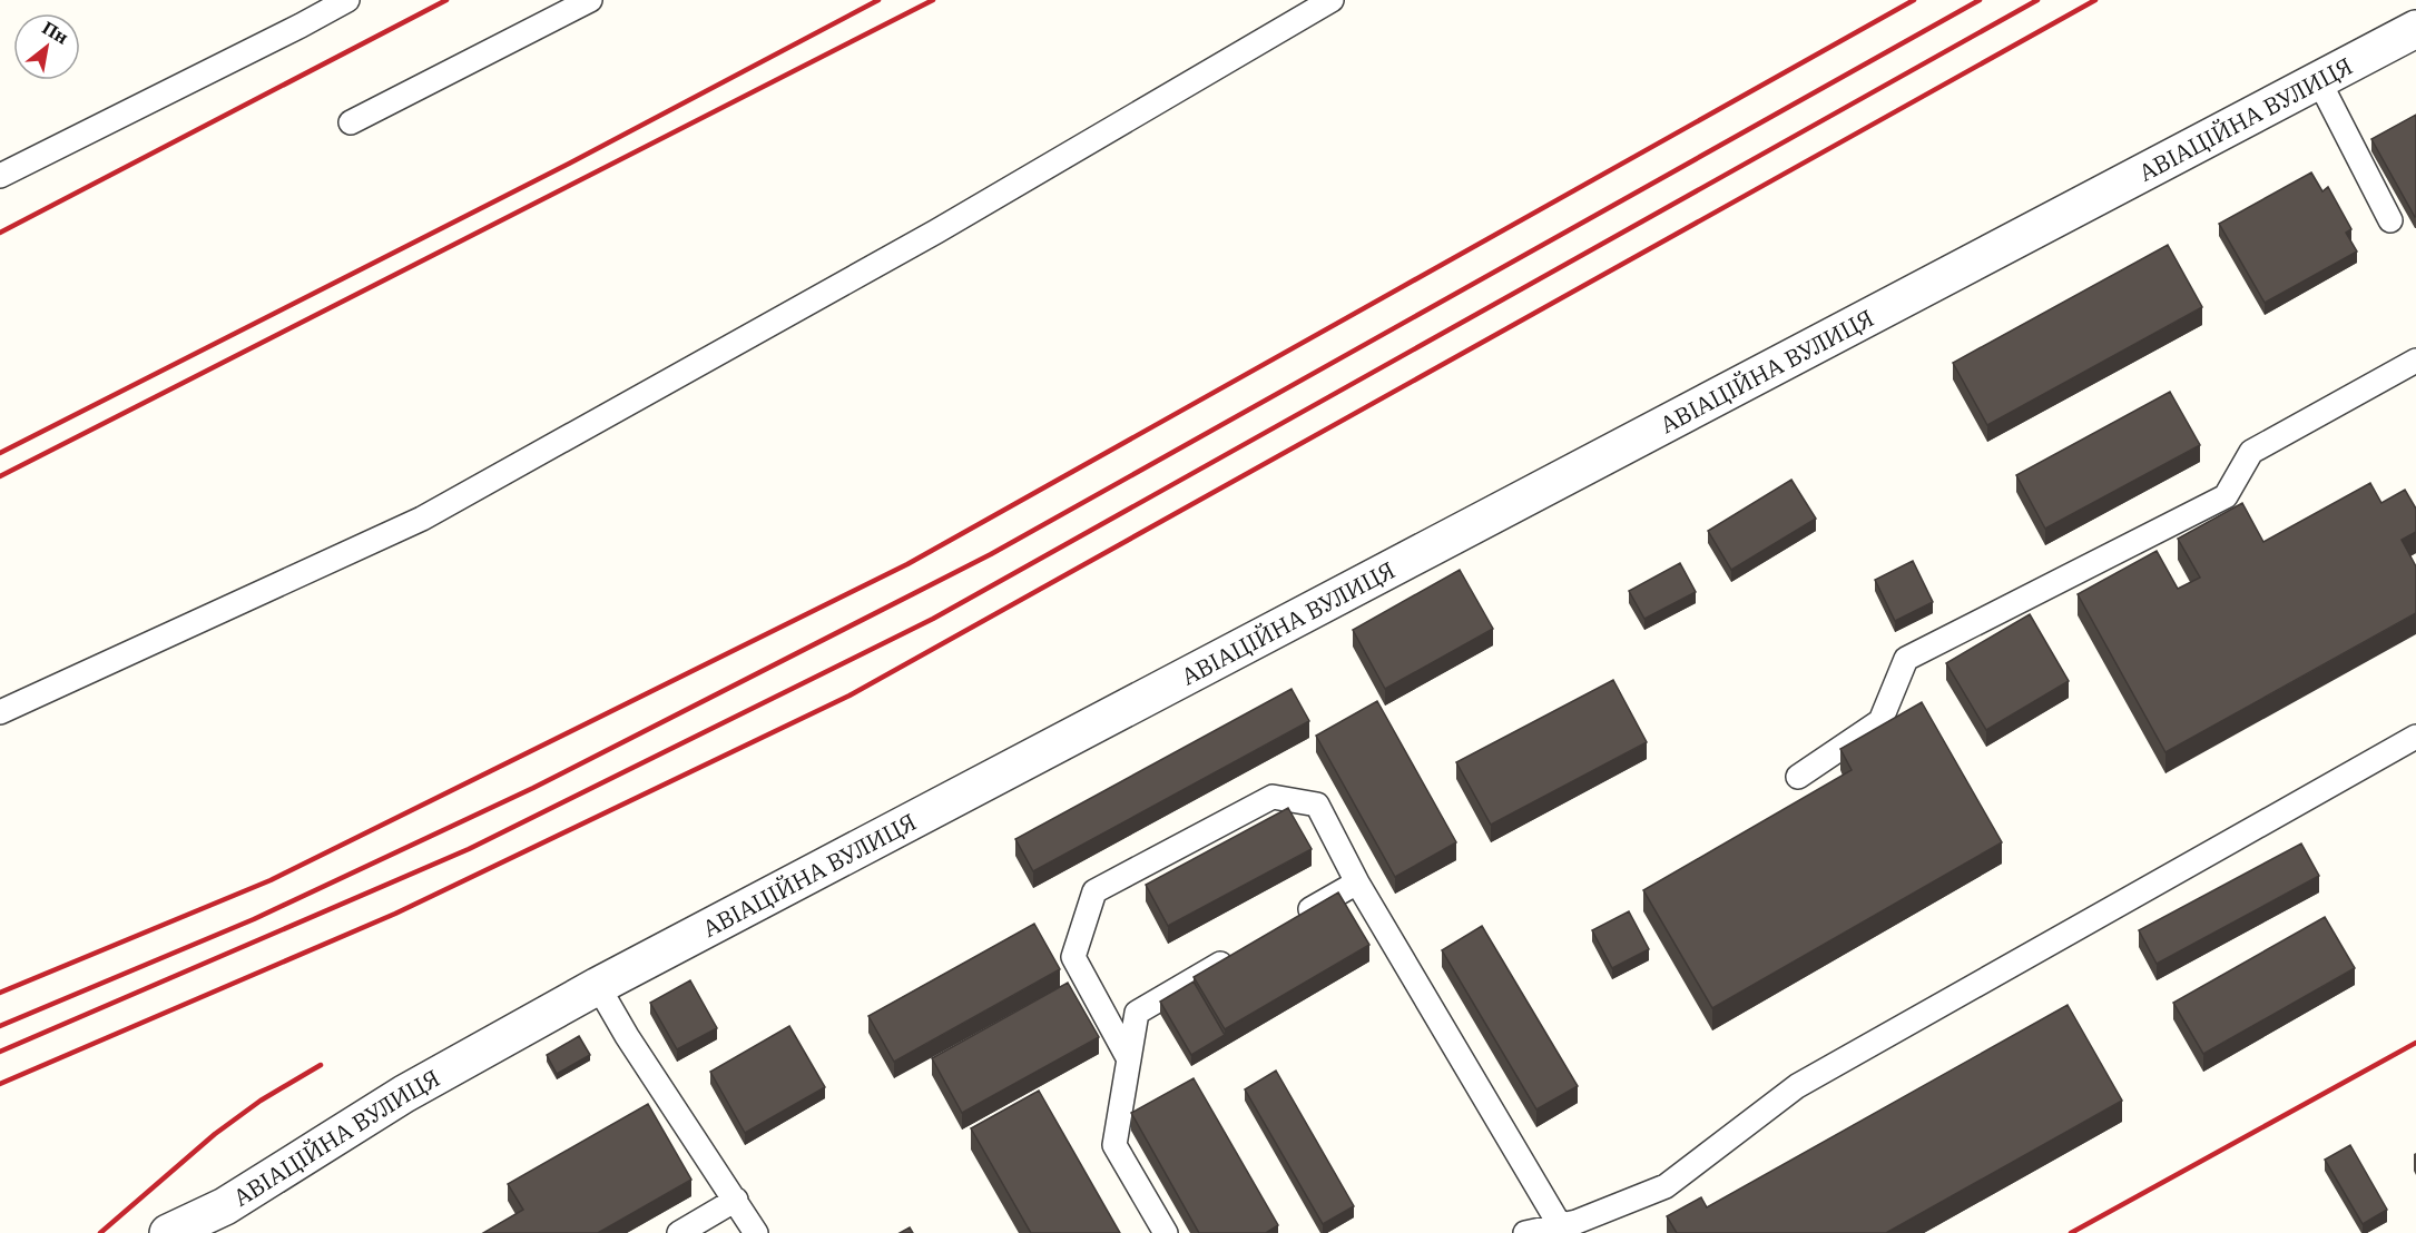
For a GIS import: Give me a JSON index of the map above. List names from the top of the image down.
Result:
{
  "streets": {
    "street": ["АВІАЦІЙНА ВУЛИЦЯ"]
  },
  "north": "top right"
}
